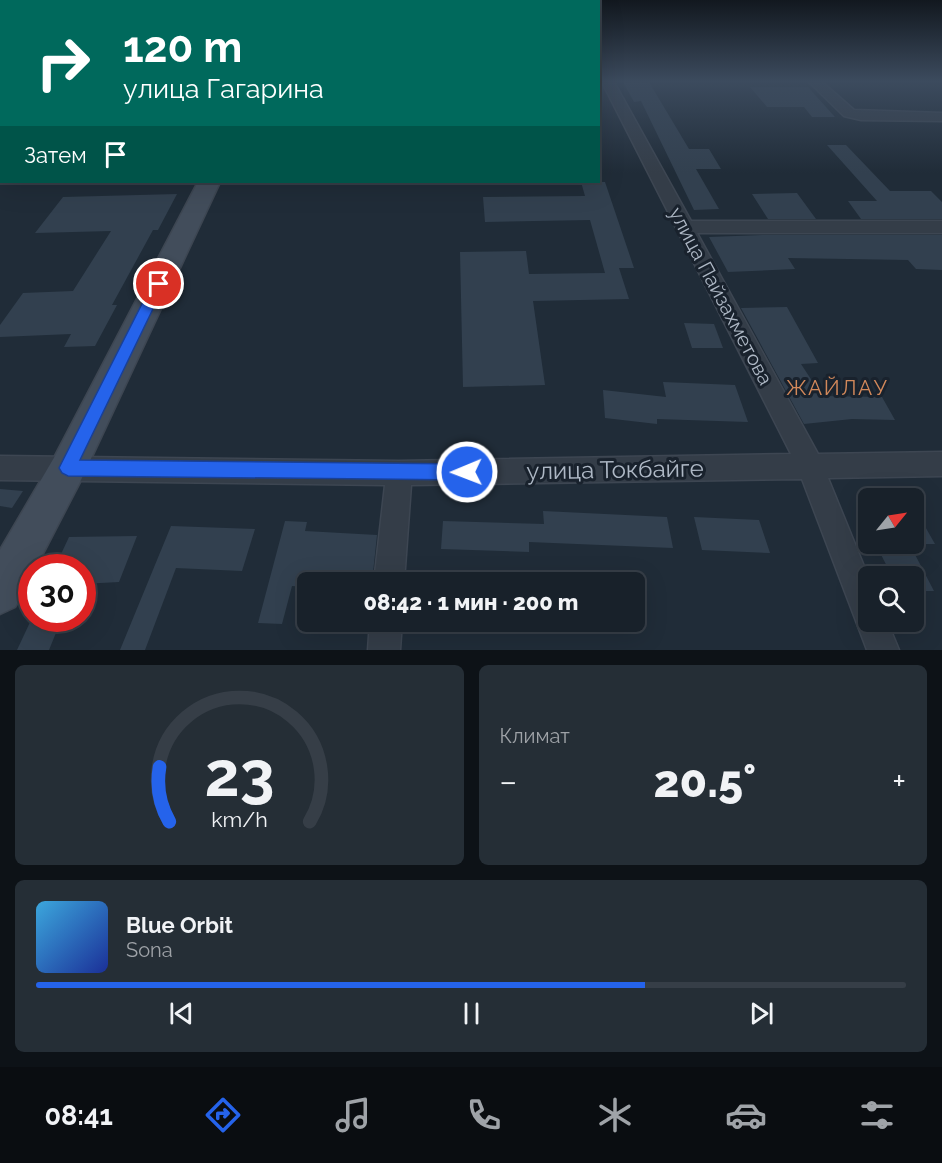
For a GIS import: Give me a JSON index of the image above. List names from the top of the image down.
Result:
{
  "streets": {
    "street": ["улица Пайзахметова", "улица Токбайге"]
  },
  "crossings": [
    ["улица Пайзахметова", "улица Токбайге"]
  ],
  "districts": ["ЖАЙЛАУ"],
  "north": "top right",
  "page": {
    "turn": ["120 m", "улица Гагарина"],
    "then": "Затем",
    "limit": "30",
    "trip": "08:42 · 1 мин · 200 m",
    "tile": "Климат",
    "heat": ["−", "20.5°", "+"],
    "song": ["Blue Orbit", "Sona"],
    "tabs": "08:41",
    "gauge": ["23", "km/h"]
  }
}
